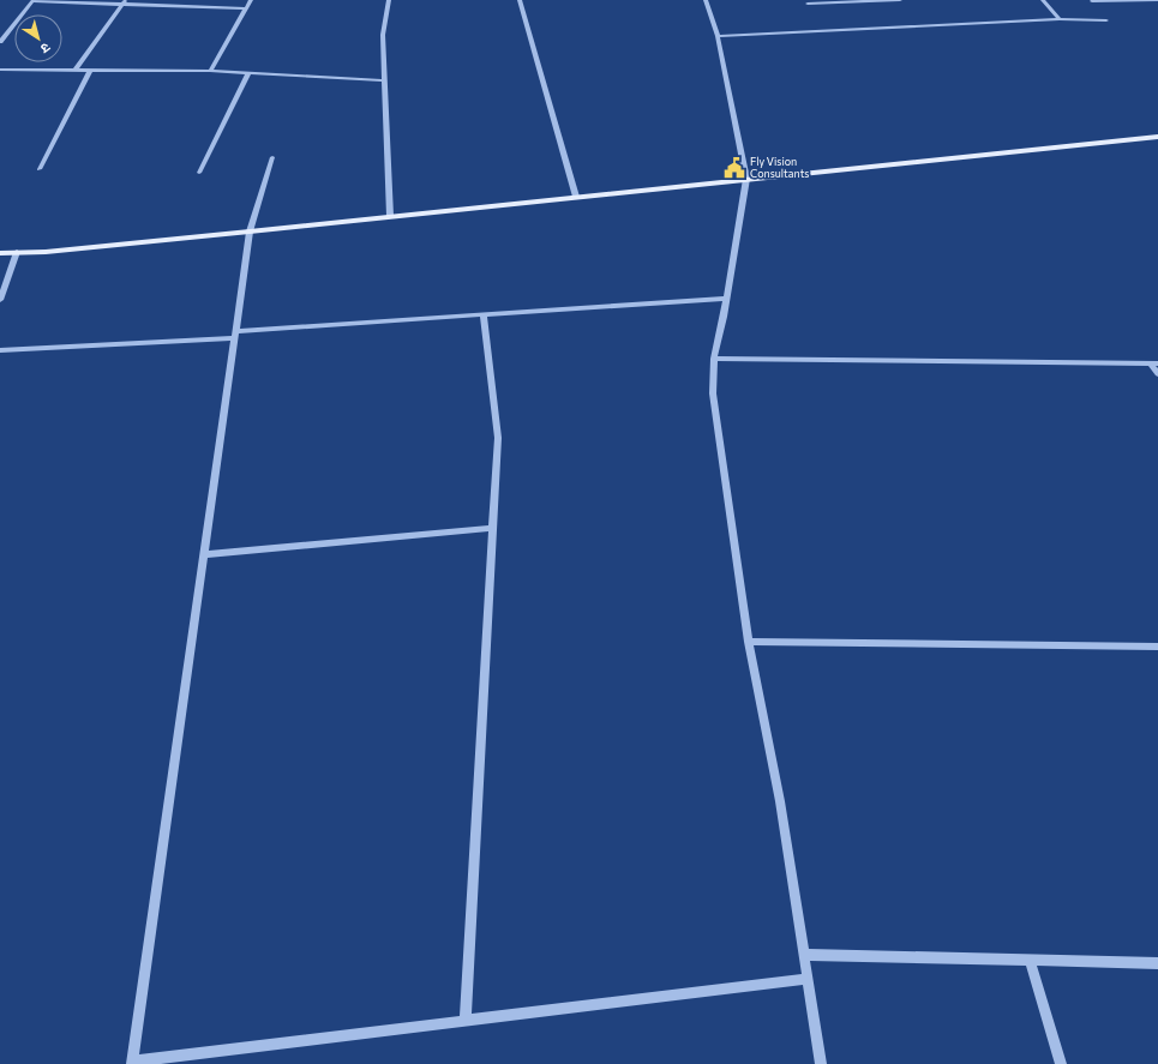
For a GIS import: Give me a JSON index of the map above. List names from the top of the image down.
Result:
{
  "places": {
    "public building": ["Fly Vision Consultants"]
  },
  "north": "bottom right"
}
